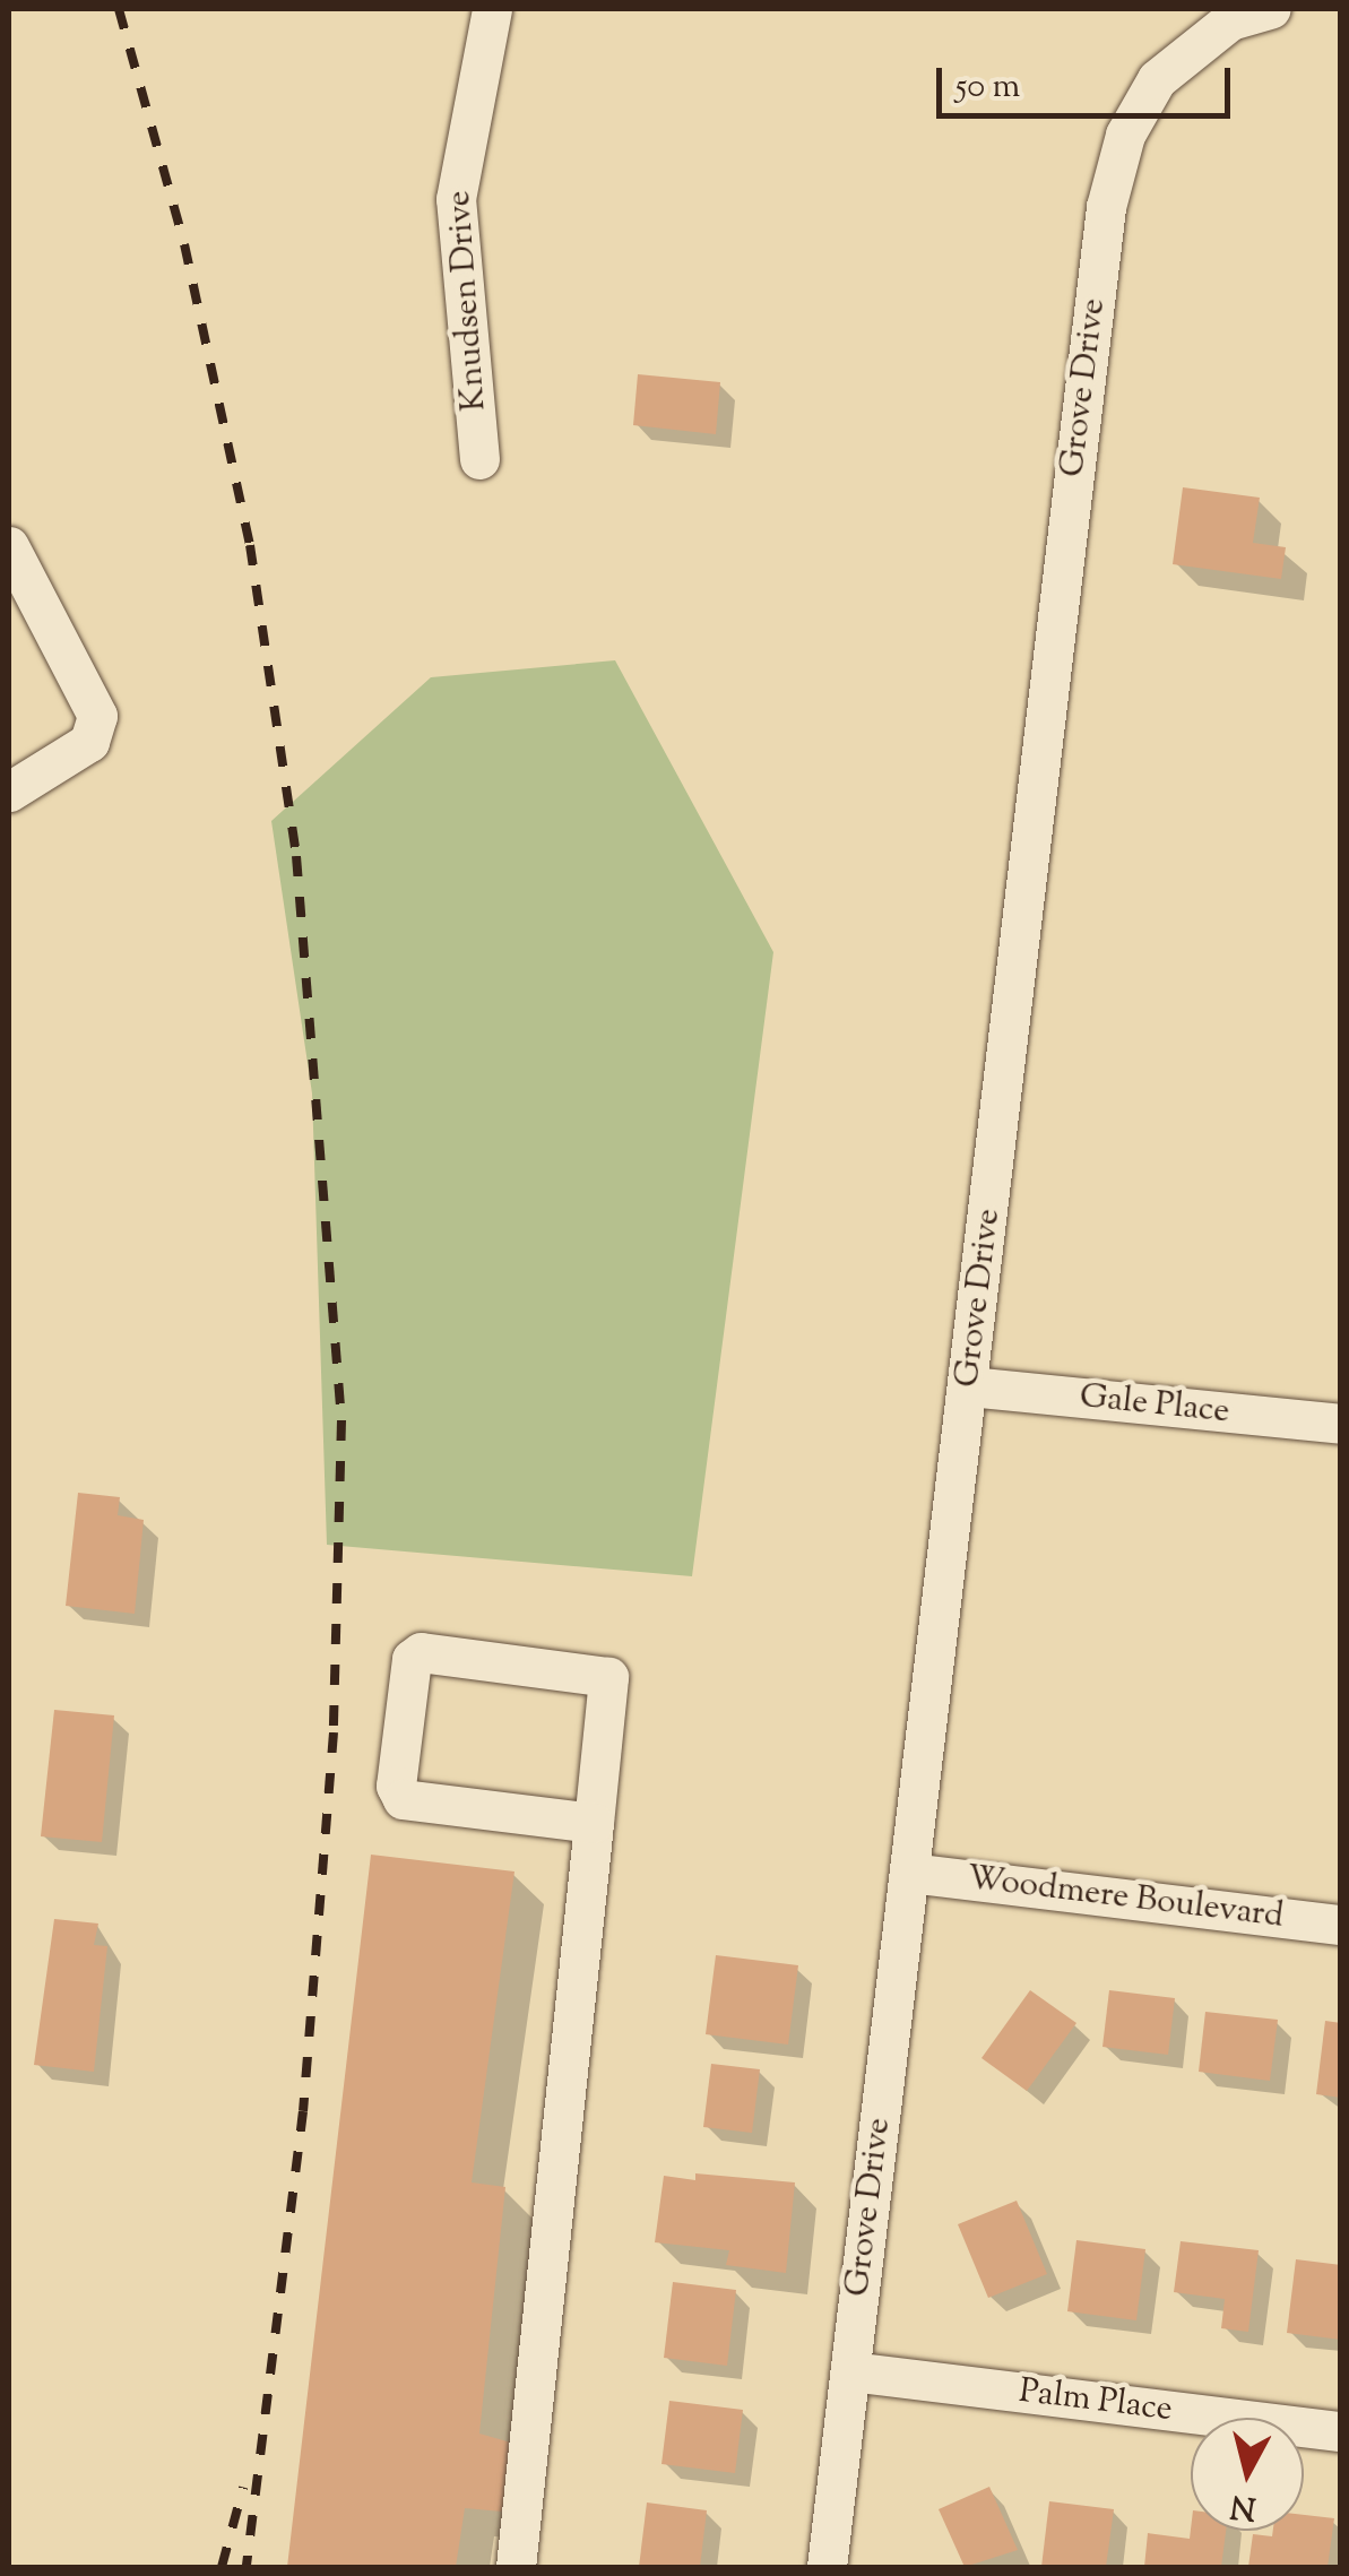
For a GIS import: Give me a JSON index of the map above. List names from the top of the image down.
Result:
{
  "streets": {
    "street": [
      "Knudsen Drive",
      "Grove Drive",
      "Gale Place",
      "Woodmere Boulevard",
      "Palm Place"
    ]
  },
  "crossings": [
    ["Grove Drive", "Gale Place"],
    ["Grove Drive", "Woodmere Boulevard"],
    ["Grove Drive", "Palm Place"]
  ],
  "scale_bar": "50 m",
  "north": "bottom"
}
